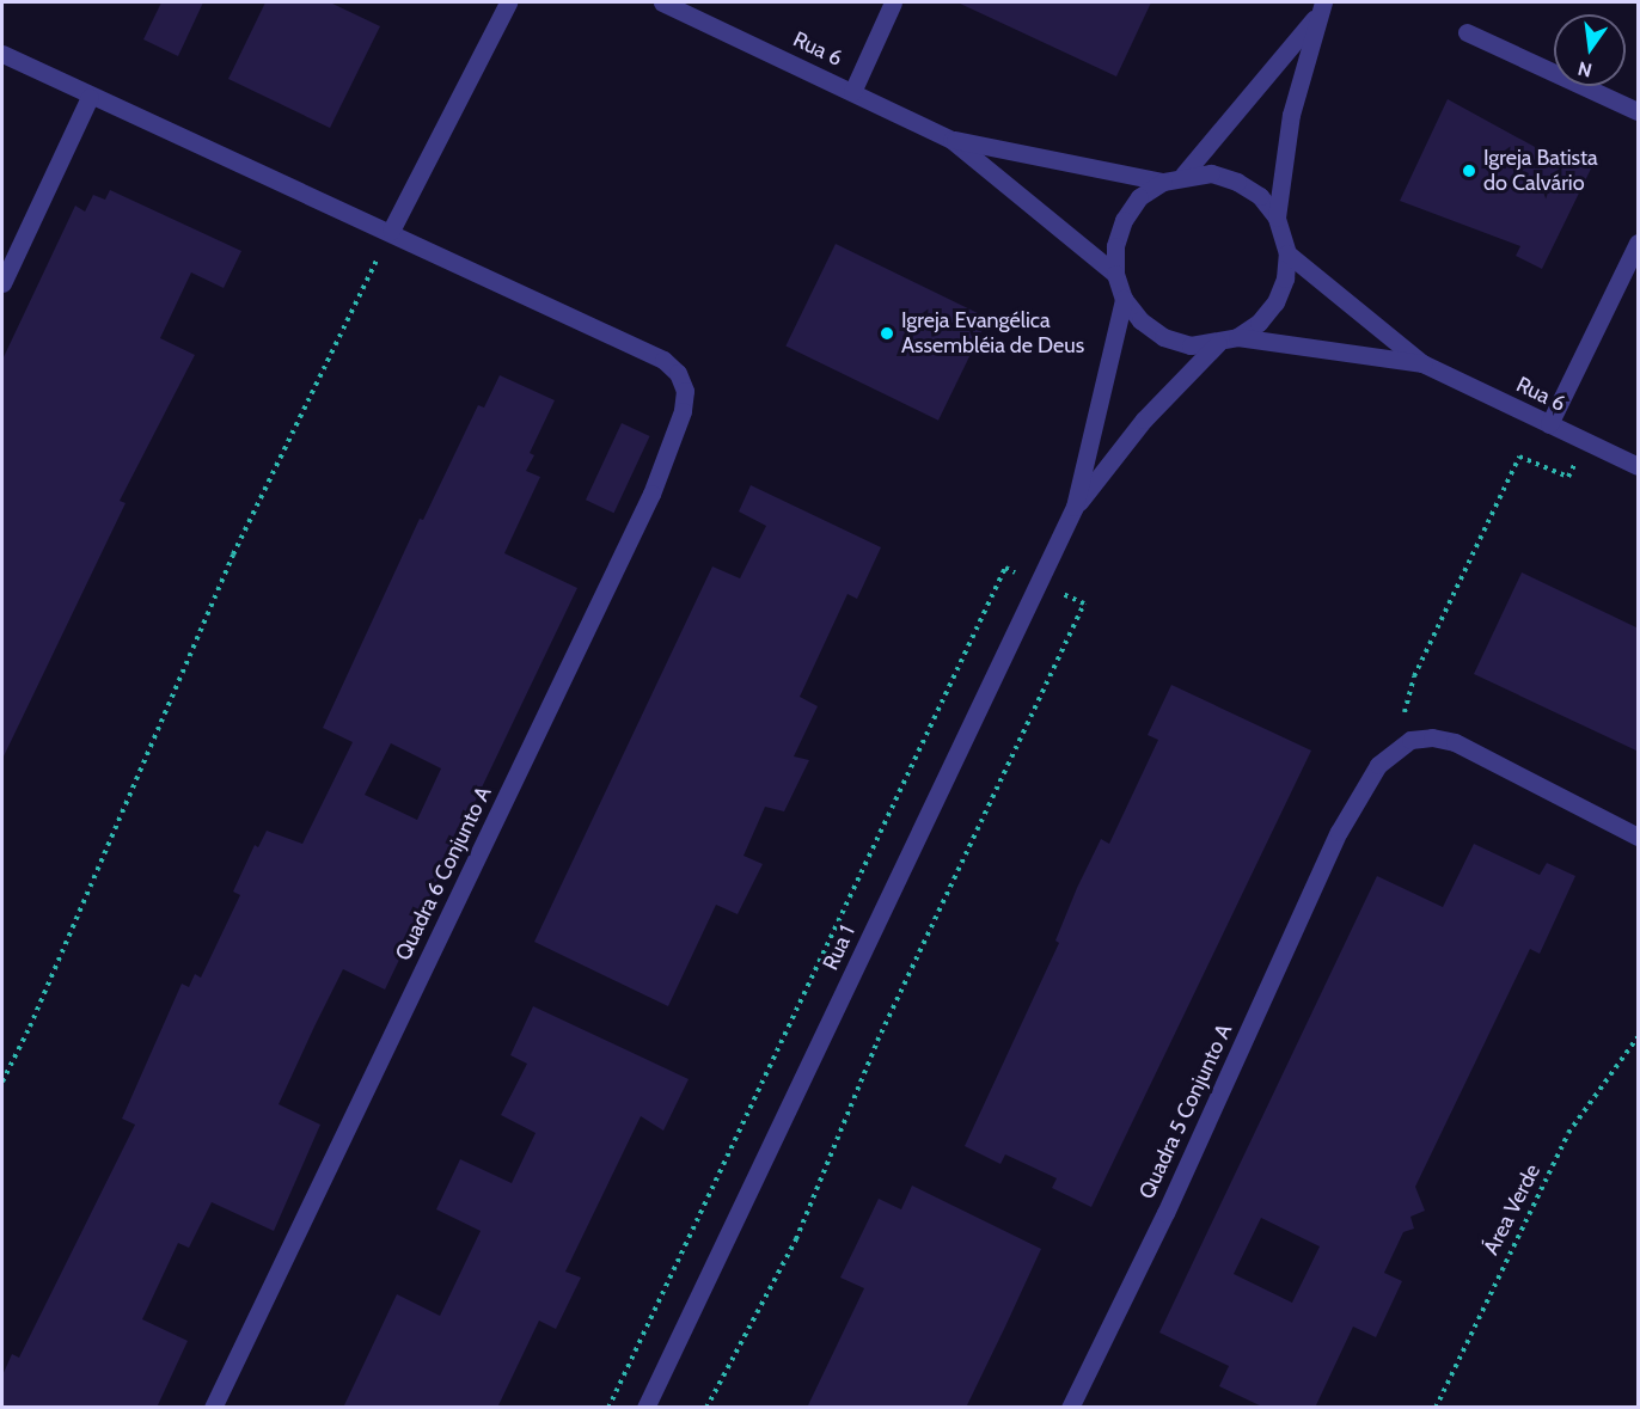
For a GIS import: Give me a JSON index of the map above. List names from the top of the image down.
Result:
{
  "streets": {
    "street": [
      "Rua 6",
      "Quadra 6 Conjunto A",
      "Rua 1",
      "Quadra 5 Conjunto A"
    ],
    "path": ["Área Verde"]
  },
  "places": ["Igreja Batista do Calvário", "Igreja Evangélica Assembléia de Deus"],
  "north": "bottom"
}
